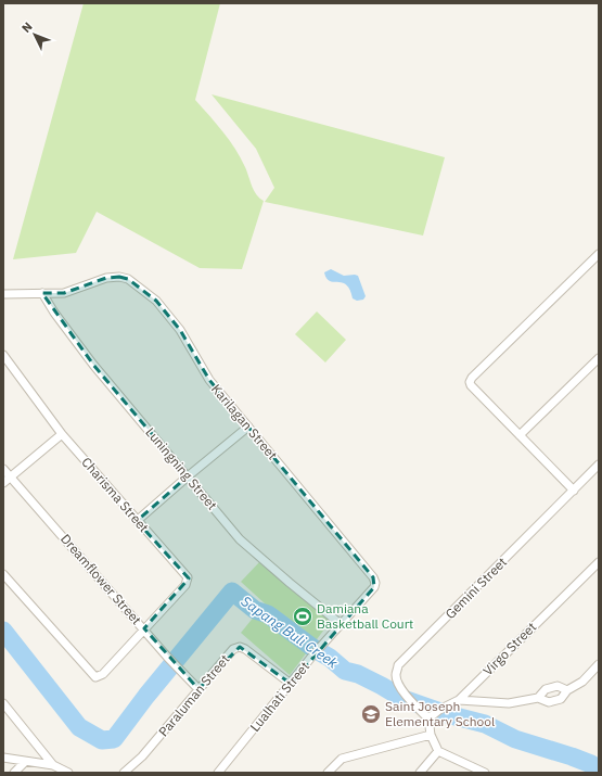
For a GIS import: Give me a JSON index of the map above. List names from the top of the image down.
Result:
{
  "streets": {
    "street": [
      "Karilagan Street",
      "Luningning Street",
      "Charisma Street",
      "Dreamflower Street",
      "Gemini Street",
      "Virgo Street",
      "Paraluman Street",
      "Lualhati Street"
    ]
  },
  "crossings": [
    ["Karilagan Street", "Luningning Street"],
    ["Karilagan Street", "Lualhati Street"],
    ["Luningning Street", "Lualhati Street"],
    ["Charisma Street", "Dreamflower Street"],
    ["Dreamflower Street", "Paraluman Street"],
    ["Gemini Street", "Virgo Street"],
    ["Paraluman Street", "Lualhati Street"]
  ],
  "water": ["Sapang Buli Creek"],
  "places": {
    "sports": ["Damiana Basketball Court"],
    "school or university": ["Saint Joseph Elementary School"]
  },
  "north": "top left"
}
